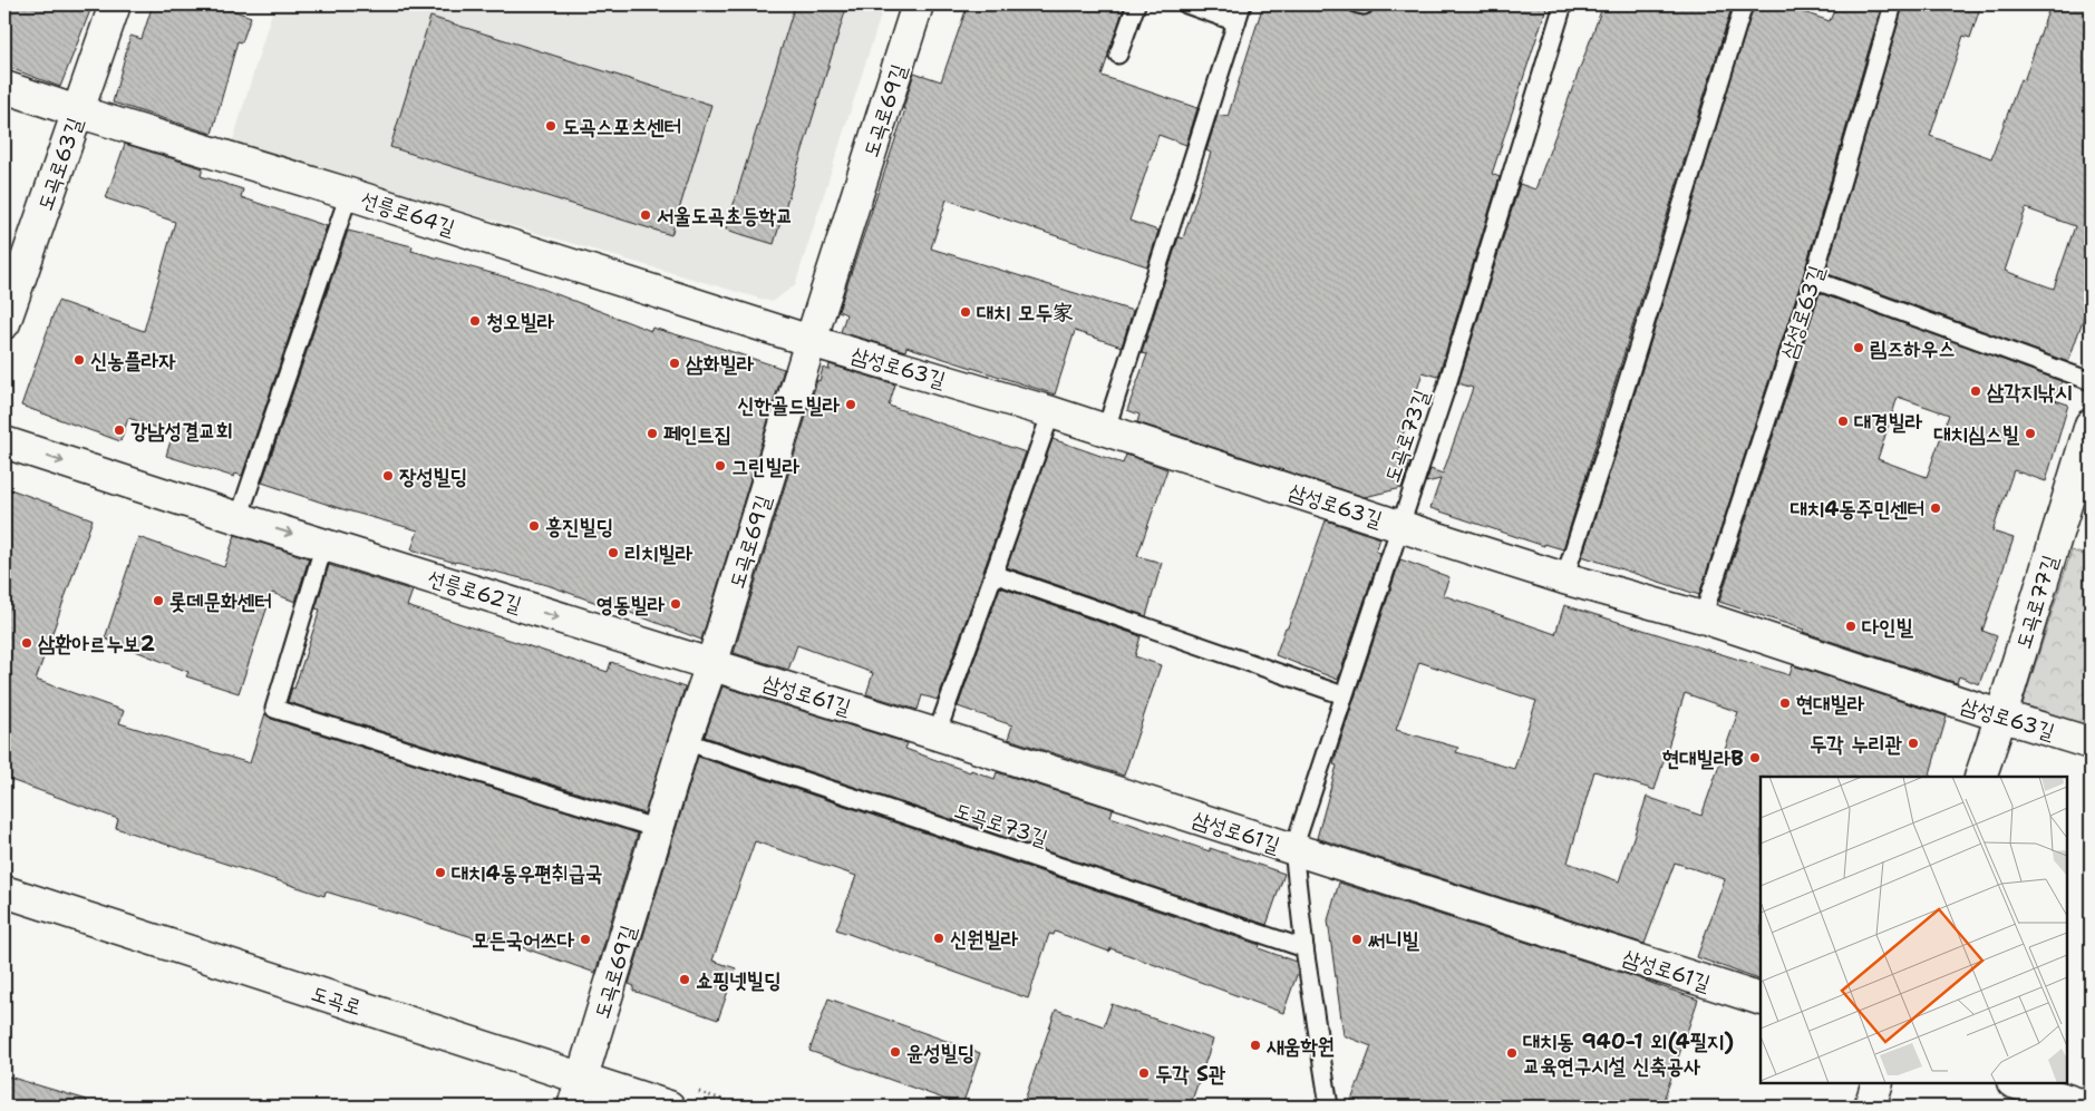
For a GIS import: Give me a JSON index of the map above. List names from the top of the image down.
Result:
{
  "streets": {
    "street": [
      "도곡로69길",
      "도곡로63길",
      "선릉로64길",
      "삼성로63길",
      "선릉로62길",
      "도곡로77길",
      "삼성로61길",
      "도곡로"
    ],
    "lane": ["도곡로73길"]
  },
  "crossings": [
    ["도곡로69길", "선릉로64길"],
    ["도곡로69길", "삼성로63길"],
    ["도곡로69길", "도곡로73길"],
    ["도곡로69길", "선릉로62길"],
    ["도곡로69길", "삼성로61길"],
    ["도곡로69길", "도곡로"],
    ["도곡로63길", "선릉로64길"],
    ["선릉로64길", "삼성로63길"],
    ["삼성로63길", "도곡로73길"],
    ["삼성로63길", "도곡로77길"],
    ["도곡로73길", "삼성로61길"],
    ["선릉로62길", "삼성로61길"]
  ],
  "one_way": ["선릉로62길"],
  "places": [
    "도곡스포츠센터",
    "서울도곡초등학교",
    "대치 모두家",
    "청오빌라",
    "림즈하우스",
    "신농플라자",
    "삼화빌라",
    "삼각지낚시",
    "신한골드빌라",
    "대경빌라",
    "강남성결교회",
    "페인트집",
    "대치심스빌",
    "그린빌라",
    "장성빌딩",
    "대치4동주민센터",
    "흥진빌딩",
    "리치빌라",
    "롯데문화센터",
    "영동빌라",
    "다인빌",
    "삼환아르누보2",
    "현대빌라",
    "두각 누리관",
    "현대빌라B",
    "대치4동우편취급국",
    "신원빌라",
    "모든국어쓰다",
    "써니빌",
    "쇼핑넷빌딩",
    "새움학원",
    "윤성빌딩",
    "대치동 940-1 외(4필지) 교육연구시설 신축공사",
    "두각 S관"
  ]
}
